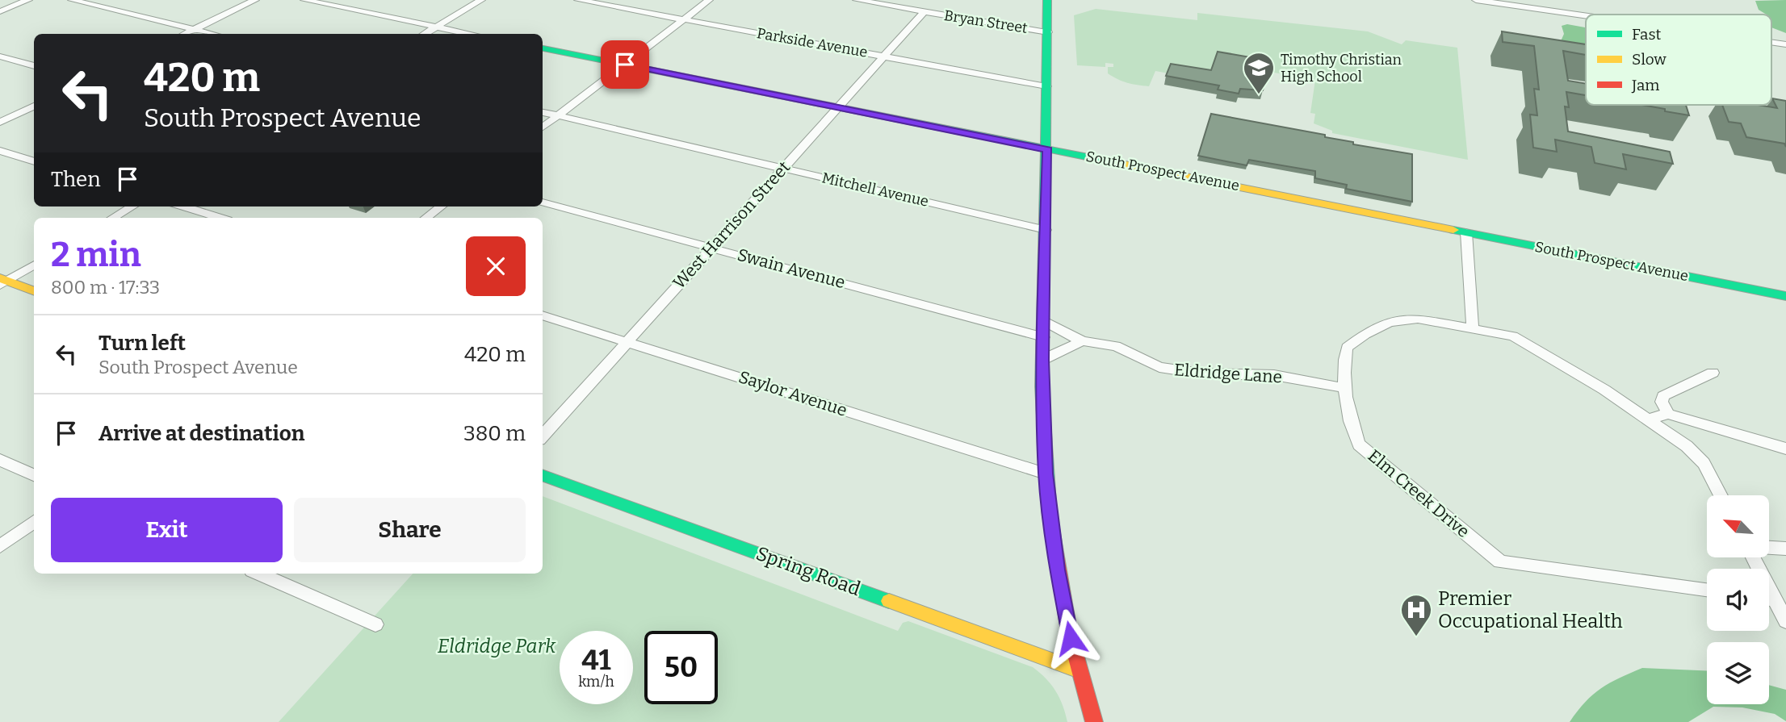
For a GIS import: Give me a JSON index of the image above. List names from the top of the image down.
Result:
{
  "streets": {
    "street": [
      "Bryan Street",
      "Parkside Avenue",
      "South Prospect Avenue",
      "Mitchell Avenue",
      "West Harrison Street",
      "Swain Avenue",
      "Eldridge Lane",
      "Saylor Avenue",
      "Elm Creek Drive",
      "Spring Road"
    ]
  },
  "crossings": [
    ["Bryan Street", "West Harrison Street"],
    ["Parkside Avenue", "West Harrison Street"],
    ["South Prospect Avenue", "West Harrison Street"],
    ["Mitchell Avenue", "West Harrison Street"],
    ["West Harrison Street", "Swain Avenue"],
    ["West Harrison Street", "Saylor Avenue"],
    ["Eldridge Lane", "Elm Creek Drive"]
  ],
  "parks": ["Eldridge Park"],
  "places": {
    "school or university": ["Timothy Christian High School"],
    "hospital": ["Premier Occupational Health"]
  },
  "legend": ["Fast", "Slow", "Jam"],
  "north": "top left",
  "page": {
    "turn": ["420 m", "South Prospect Avenue"],
    "then": "Then",
    "heading": ["2 min", "800 m · 17:33"],
    "list": [
      {
        "name": "Turn left",
        "note": "South Prospect Avenue",
        "value": "420 m"
      },
      {
        "name": "Arrive at destination",
        "value": "380 m"
      }
    ],
    "buttons": ["Exit", "Share"],
    "speed": "41 km/h",
    "limit": "50"
  }
}
